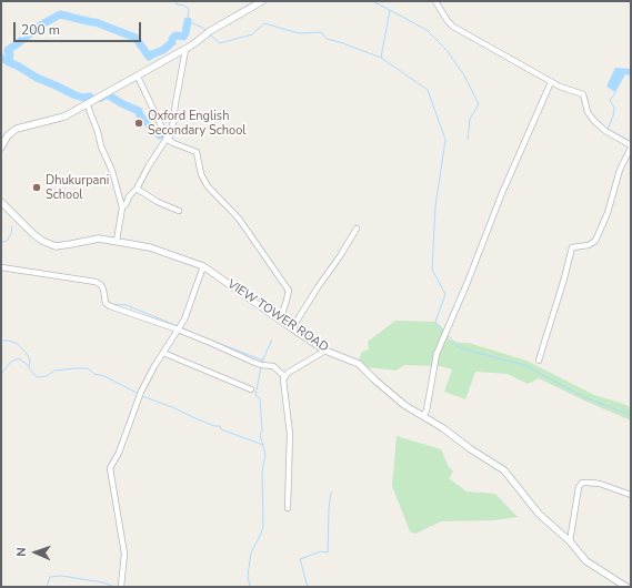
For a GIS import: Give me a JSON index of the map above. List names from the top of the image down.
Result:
{
  "streets": {
    "street": ["VIEW TOWER ROAD"]
  },
  "places": ["Oxford English Secondary School", "Dhukurpani School"],
  "scale_bar": "200 m",
  "north": "left"
}
